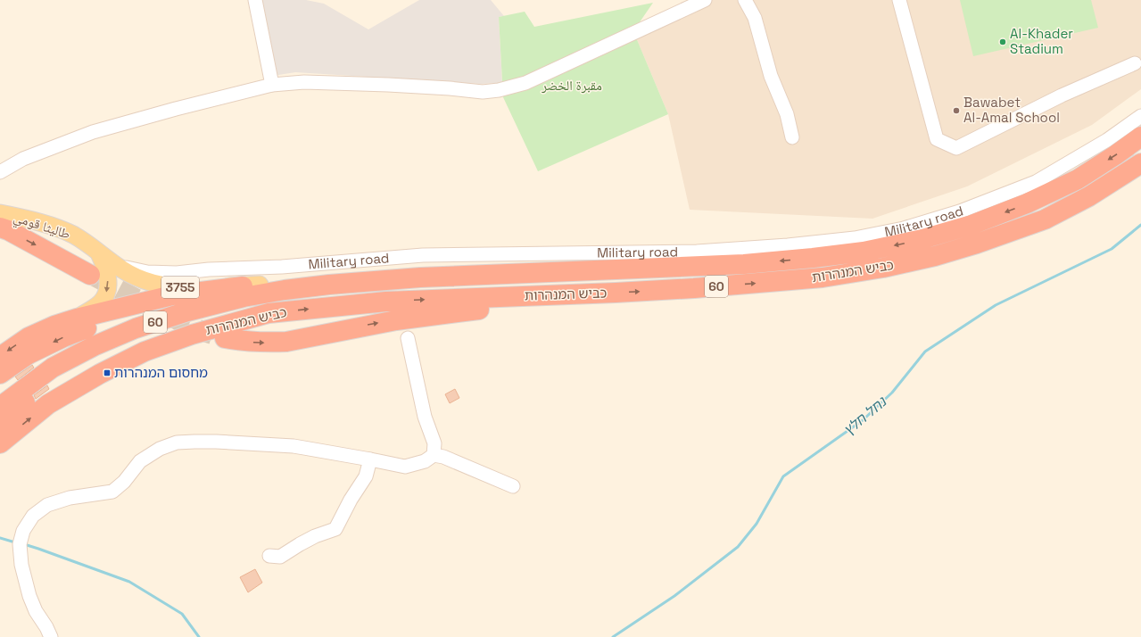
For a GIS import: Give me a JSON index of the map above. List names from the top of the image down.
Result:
{
  "streets": {
    "highway": ["כביש המנהרות", "60"],
    "main road": ["طاليثا قومي", "3755"],
    "street": ["Military road"]
  },
  "crossings": [
    ["Military road", "طاليثا قومي"],
    ["Military road", "3755"],
    ["طاليثا قومي", "3755"],
    ["כביש המנהרות", "60"],
    ["60", "3755"]
  ],
  "water": ["נחל חלץ"],
  "parks": ["مقبرة الخضر"],
  "places": {
    "other": ["Al-Khader Stadium", "Bawabet Al-Amal School"],
    "transit": ["מחסום המנהרות"]
  }
}
